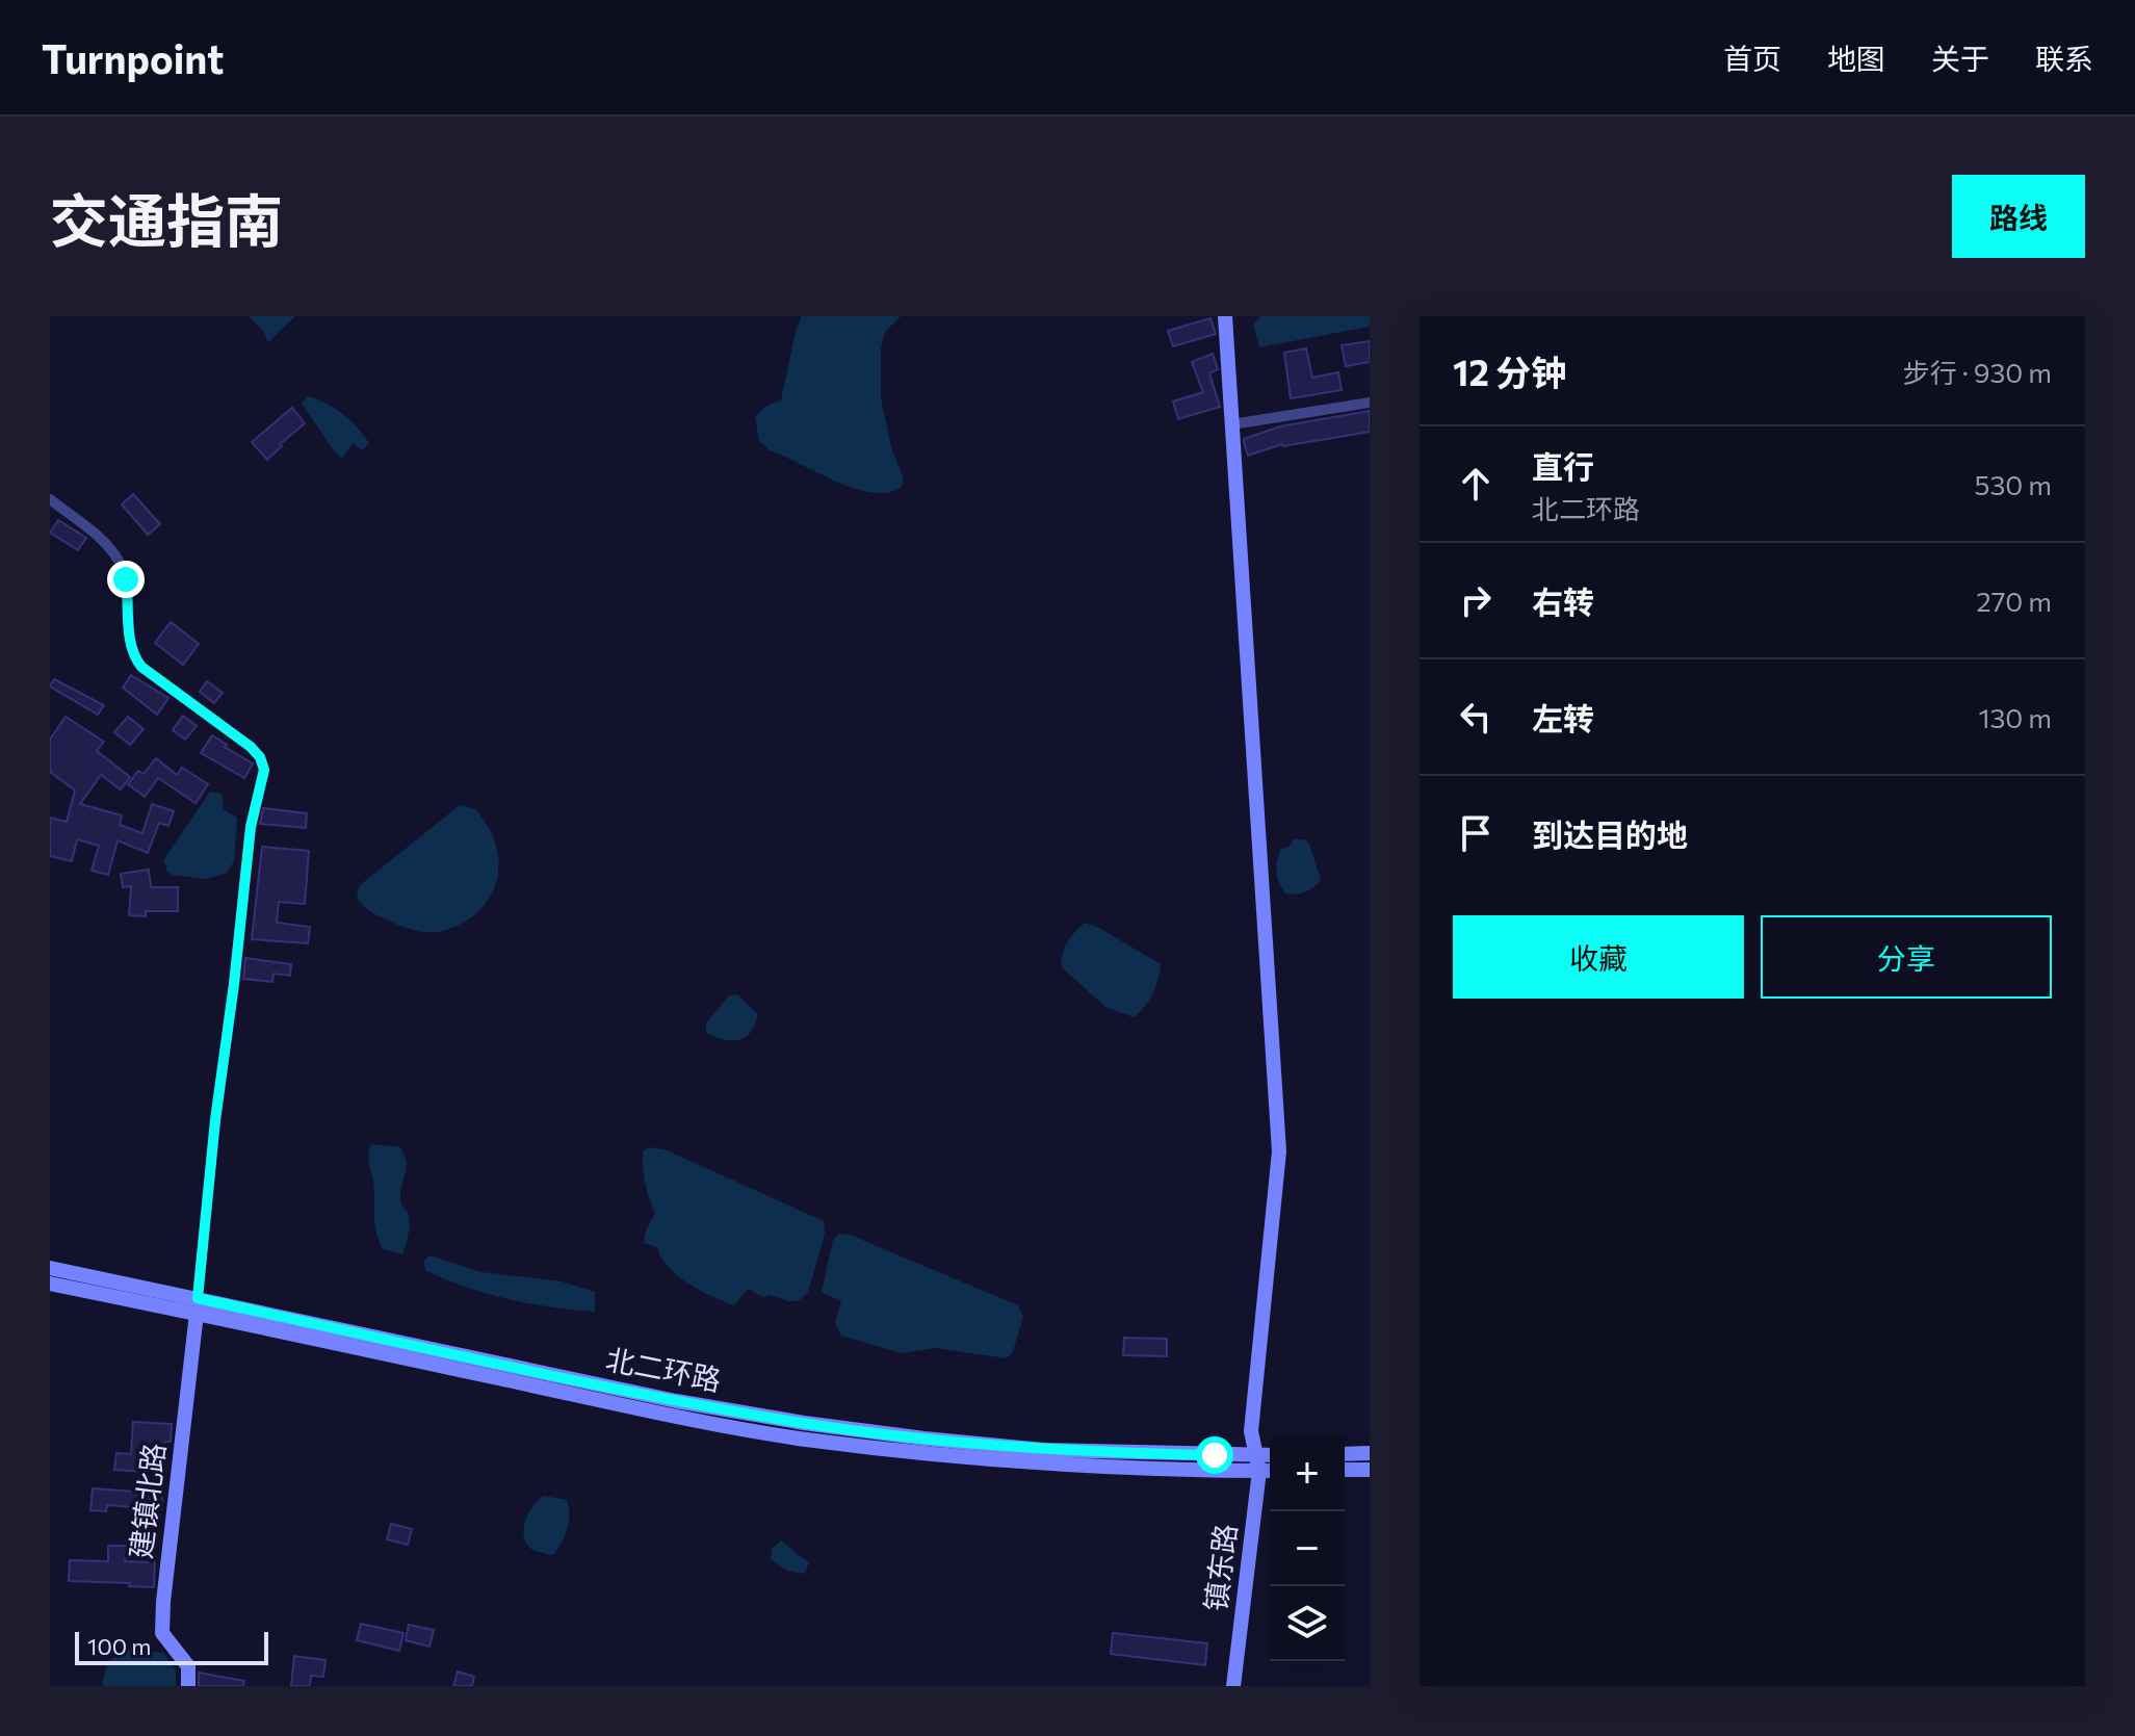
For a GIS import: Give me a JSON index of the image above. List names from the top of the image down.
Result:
{
  "streets": {
    "main road": ["北二环路", "建镇北路", "镇东路"]
  },
  "crossings": [
    ["北二环路", "建镇北路"],
    ["北二环路", "镇东路"]
  ],
  "scale_bar": "100 m",
  "page": {
    "header": "Turnpoint",
    "nav": [
      "首页",
      "地图",
      "关于",
      "联系"
    ],
    "title": "交通指南",
    "buttons": [
      "路线",
      ["收藏", "分享"]
    ],
    "heading": ["12 分钟", "步行 · 930 m"],
    "list": [
      ["直行", "北二环路", "530 m"],
      ["右转", "270 m"],
      ["左转", "130 m"],
      "到达目的地"
    ],
    "map_buttons": ["+", "−"],
    "scale": "100 m"
  }
}
